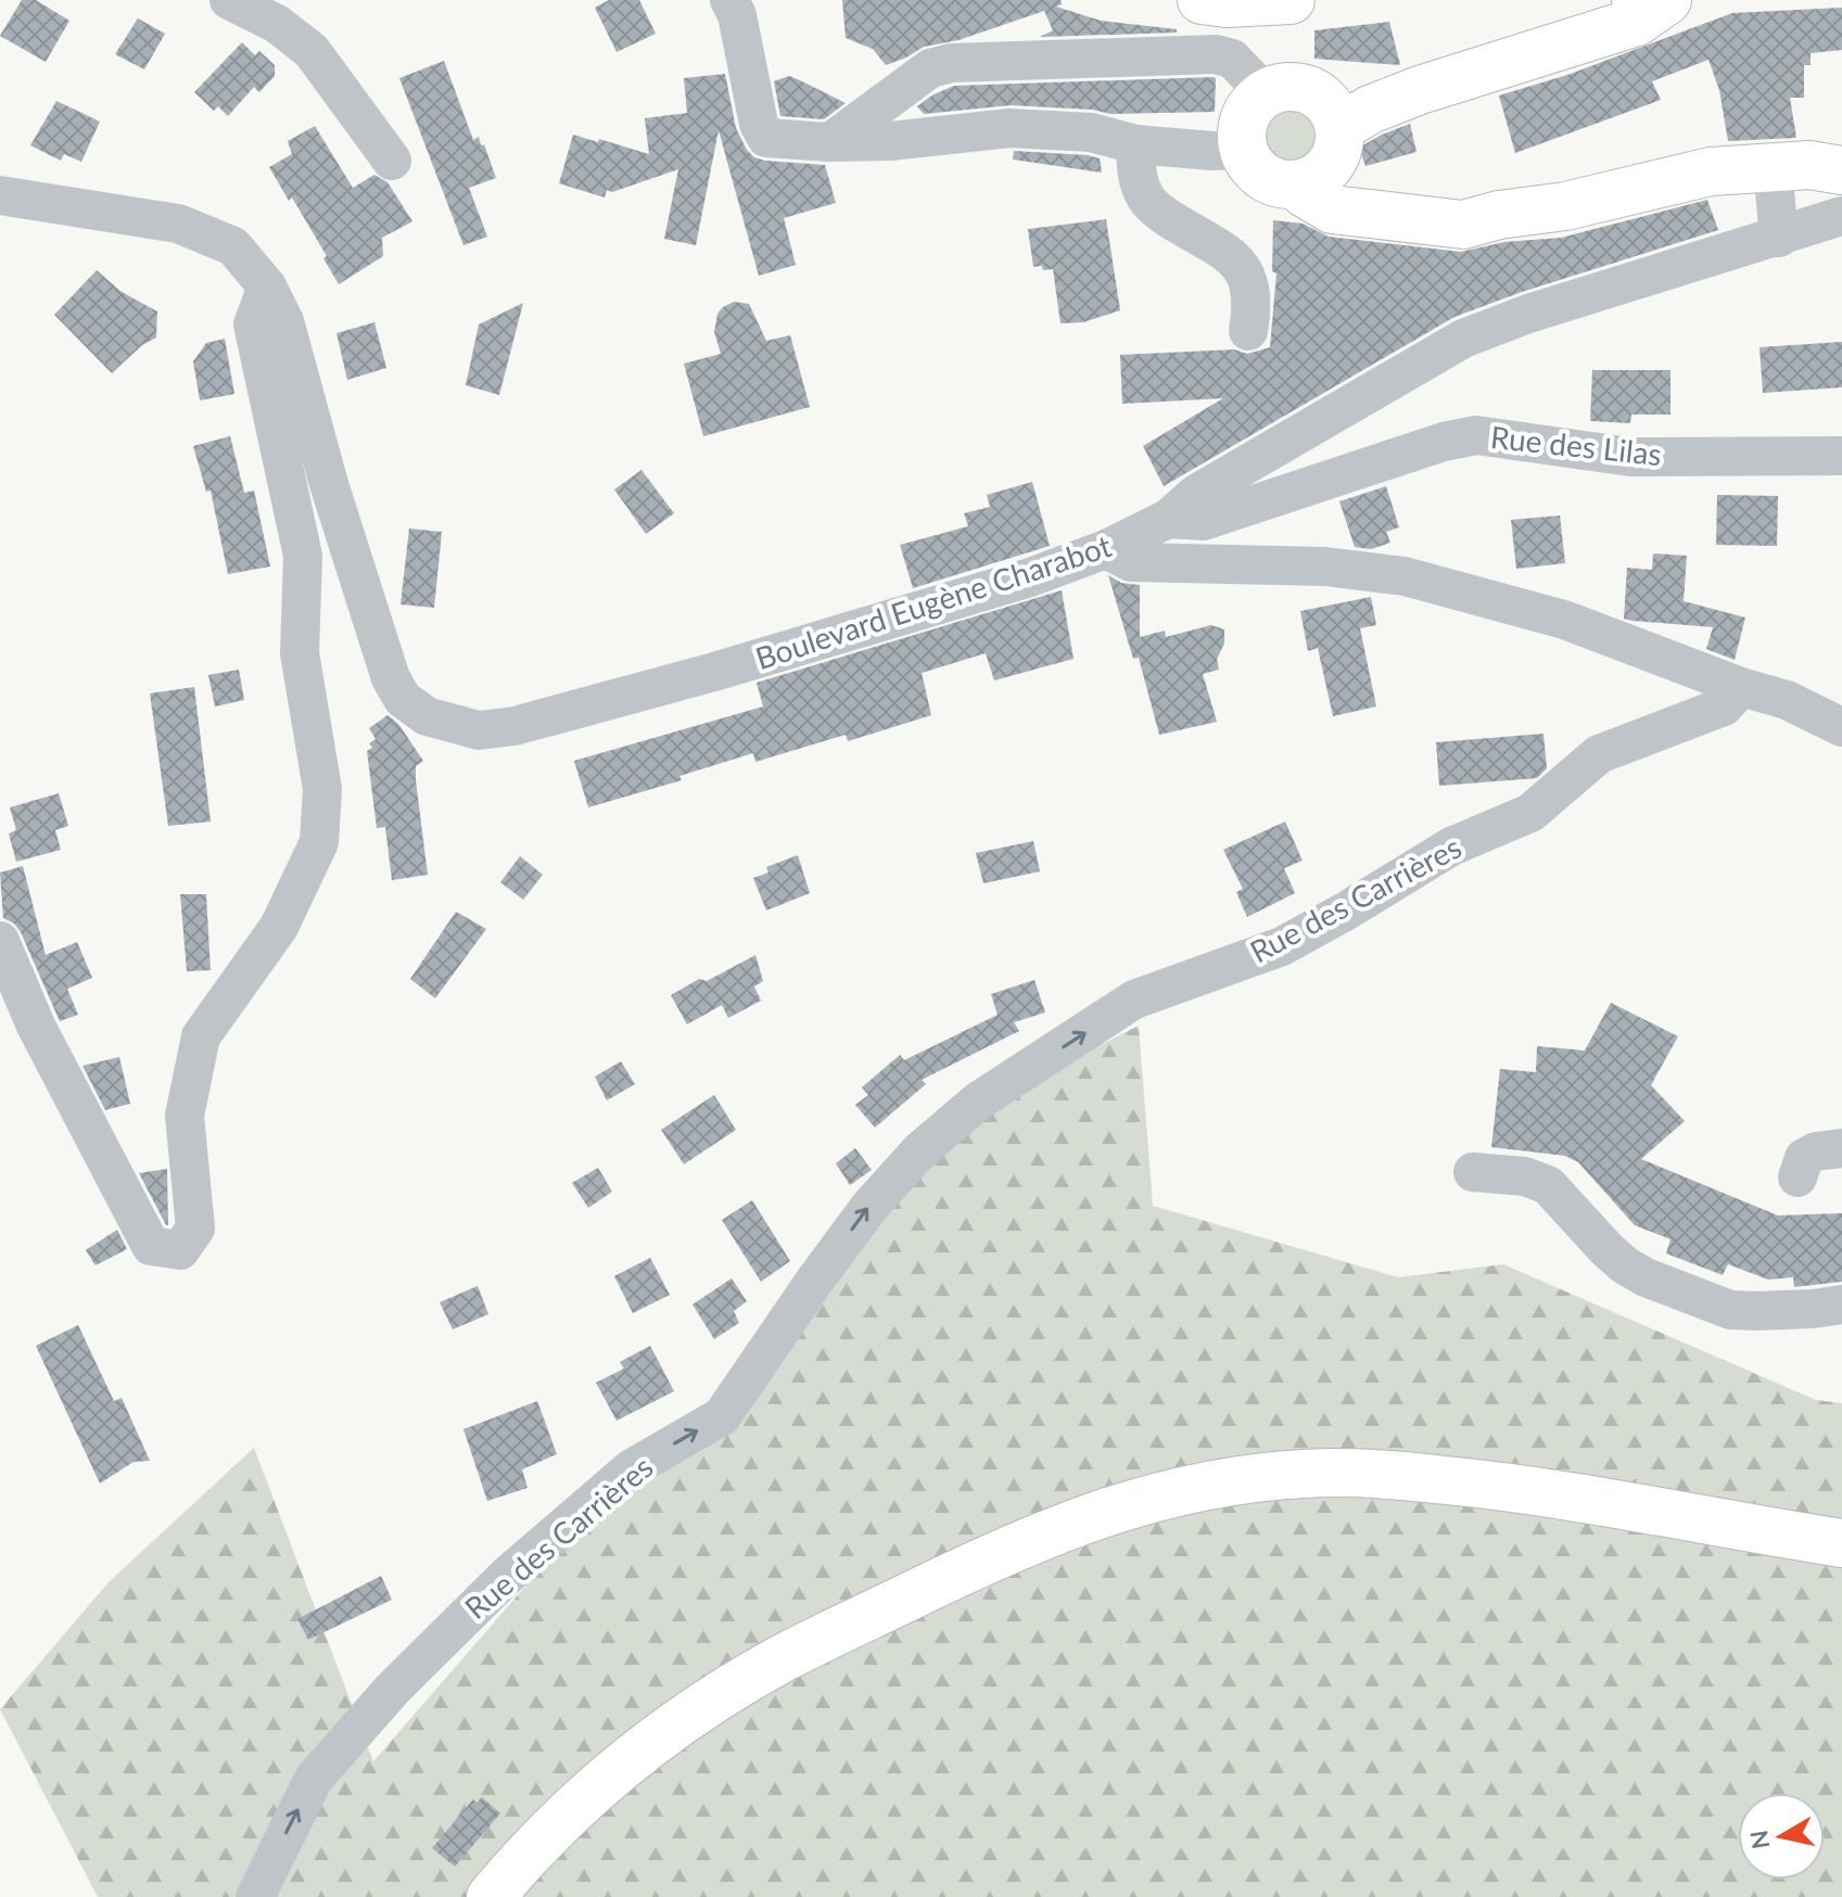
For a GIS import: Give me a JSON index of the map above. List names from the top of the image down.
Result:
{
  "streets": {
    "street": ["Rue des Lilas", "Boulevard Eugène Charabot", "Rue des Carrières"]
  },
  "crossings": [
    ["Rue des Lilas", "Boulevard Eugène Charabot"]
  ],
  "one_way": ["Rue des Carrières"],
  "north": "left"
}
